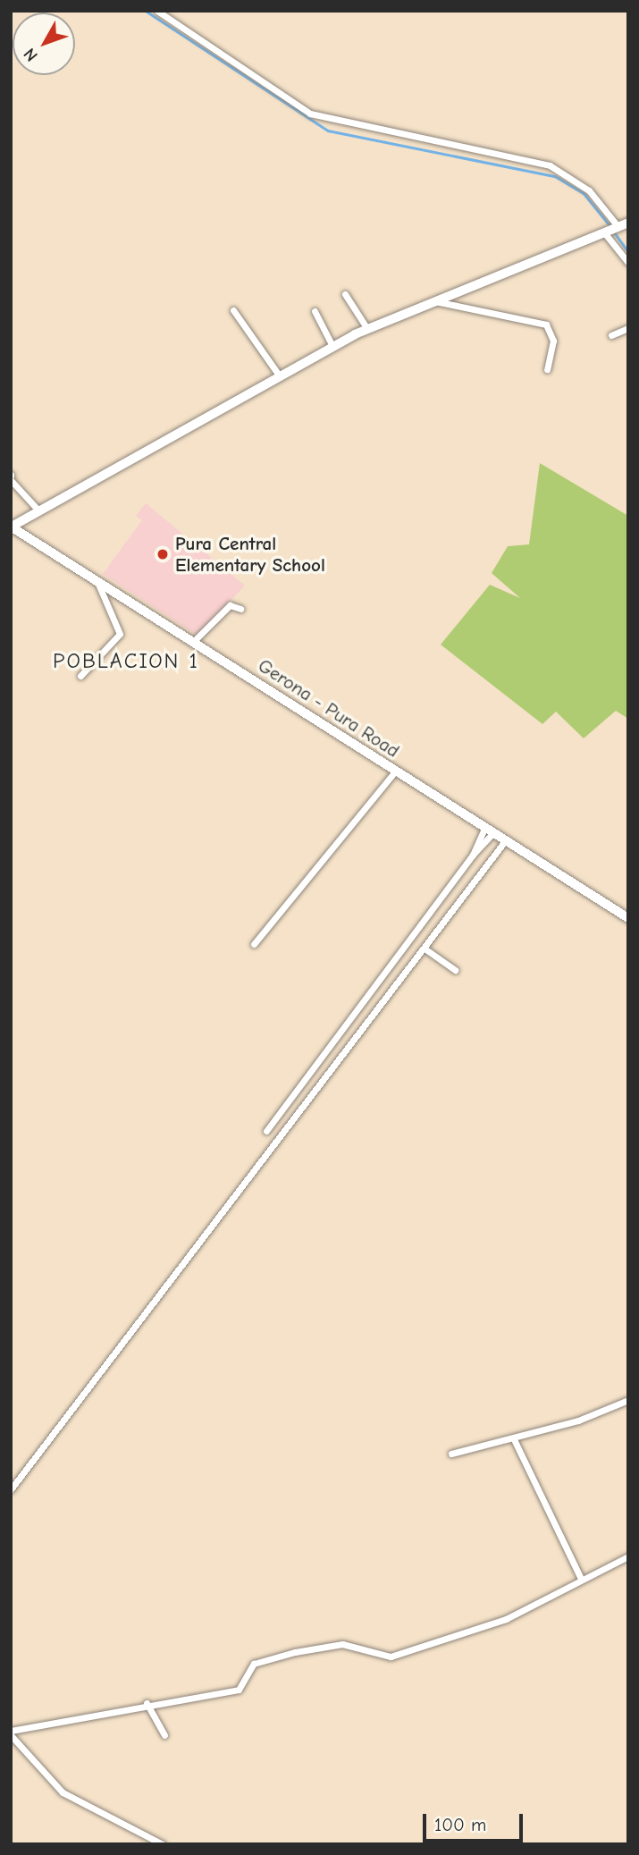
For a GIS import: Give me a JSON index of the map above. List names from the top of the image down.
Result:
{
  "streets": {
    "main road": ["Gerona - Pura Road"]
  },
  "districts": ["POBLACION 1"],
  "places": ["Pura Central Elementary School"],
  "scale_bar": "100 m",
  "north": "bottom left"
}
